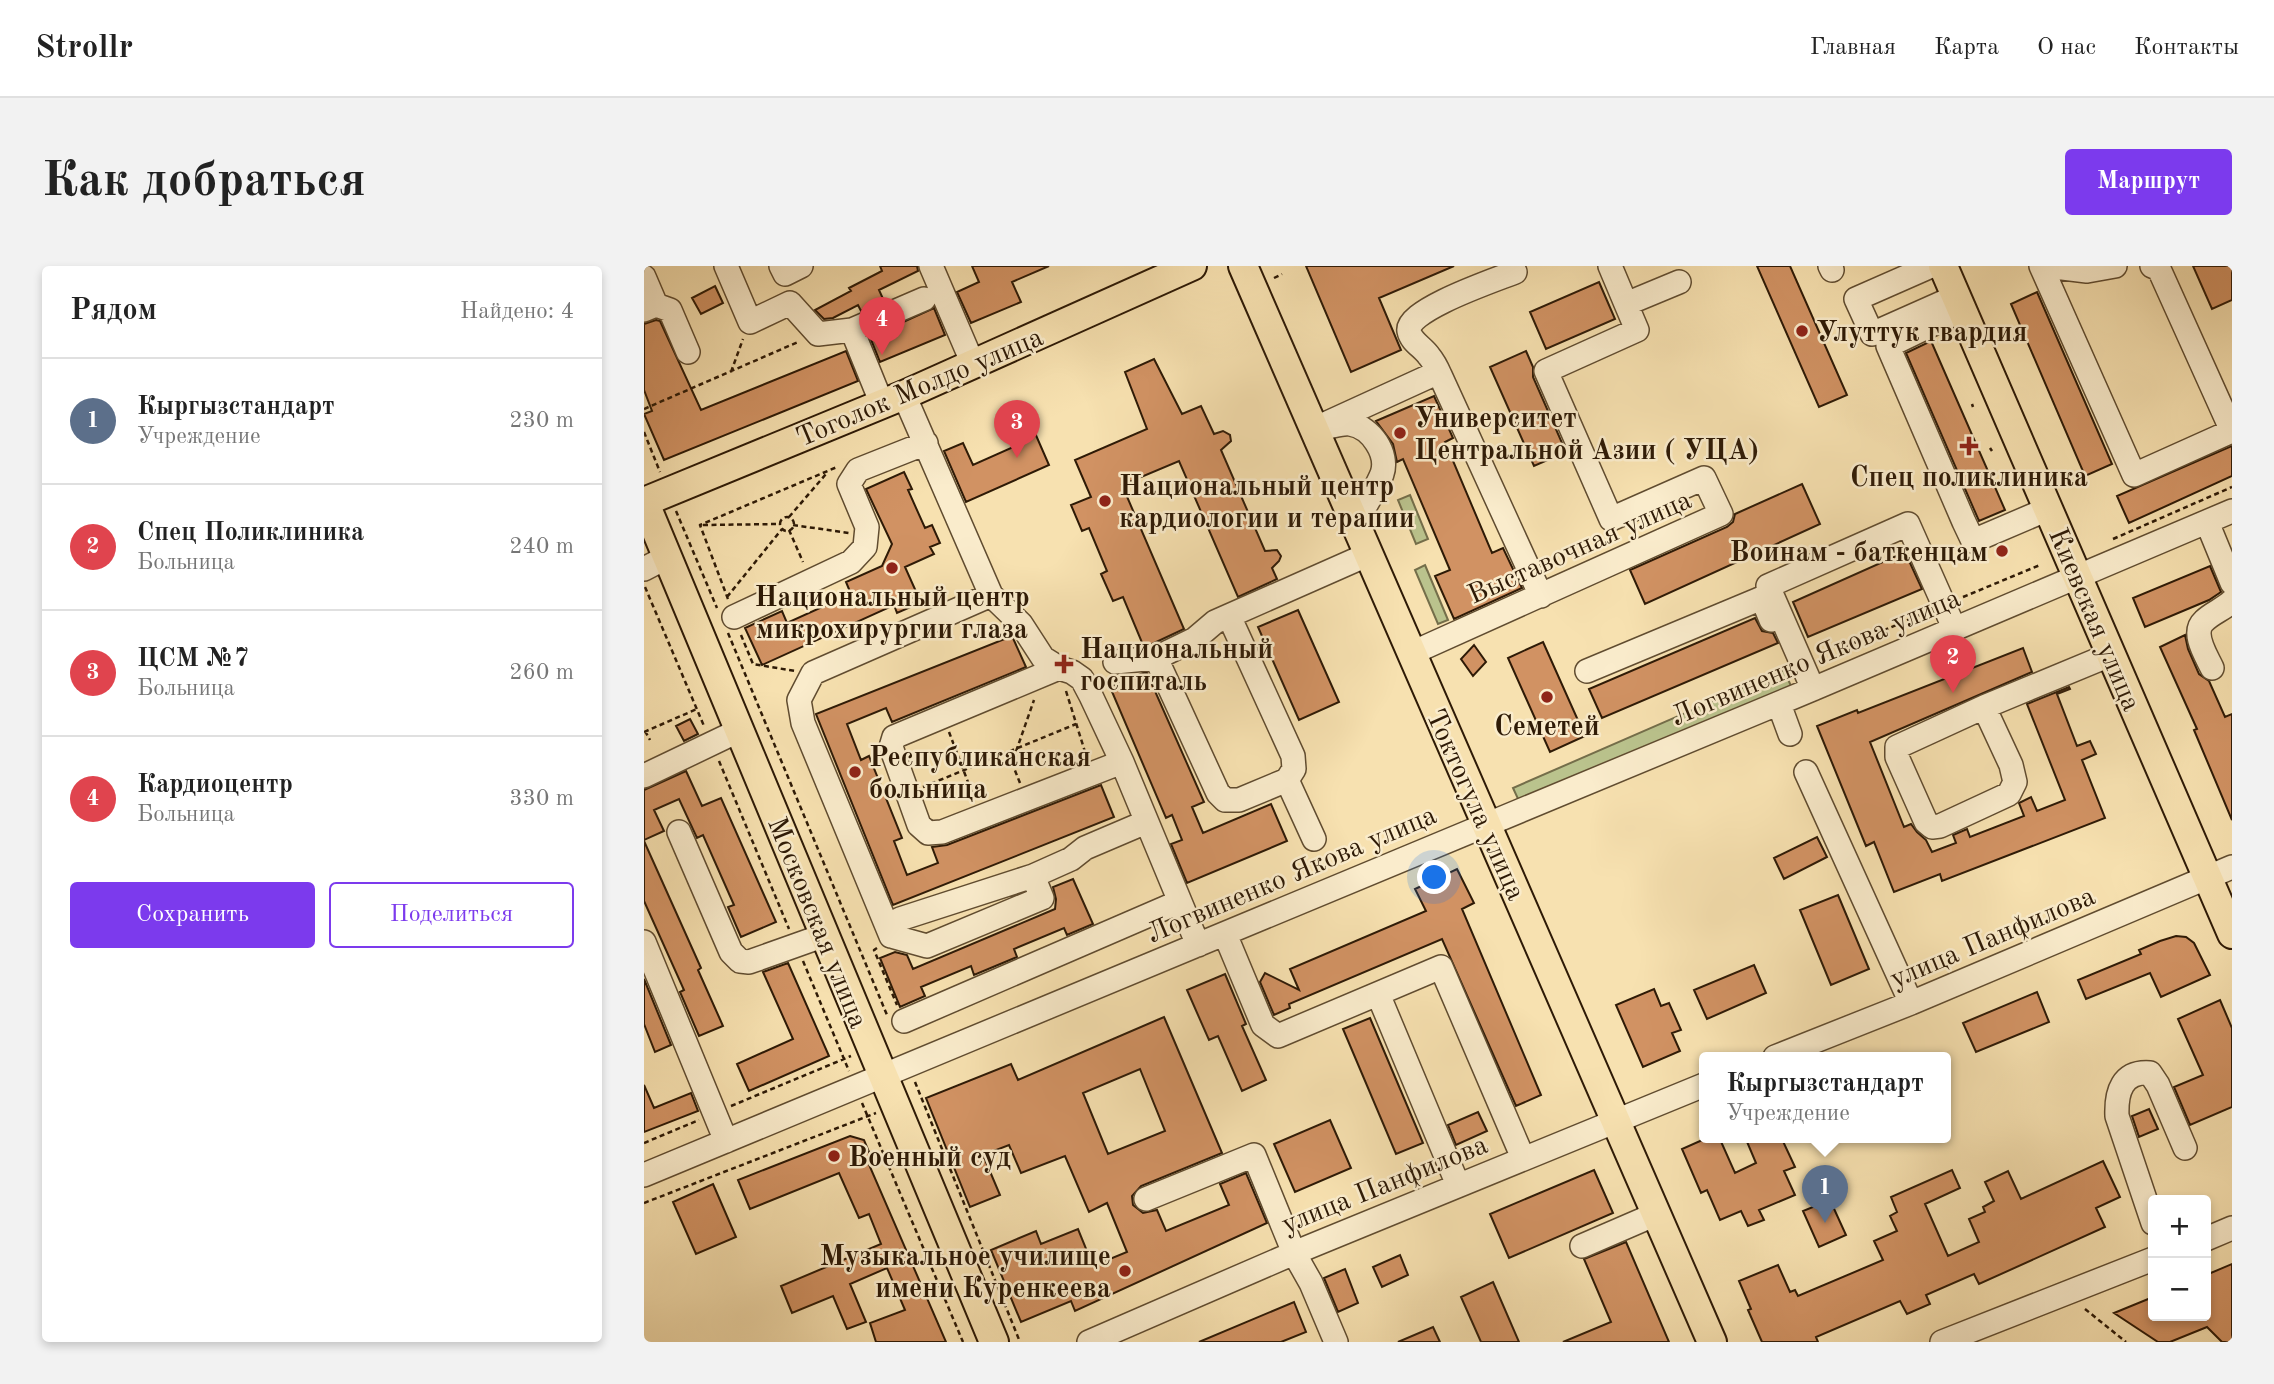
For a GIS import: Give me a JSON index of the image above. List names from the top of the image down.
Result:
{
  "streets": {
    "main road": [
      "Тоголок Молдо улица",
      "Киевская улица",
      "Токтогула улица",
      "Московская улица"
    ],
    "street": ["Выставочная улица", "Логвиненко Якова улица", "улица Панфилова"]
  },
  "crossings": [
    ["Тоголок Молдо улица", "Московская улица"],
    ["Выставочная улица", "Токтогула улица"],
    ["Киевская улица", "Логвиненко Якова улица"],
    ["Киевская улица", "улица Панфилова"],
    ["Логвиненко Якова улица", "Токтогула улица"],
    ["Логвиненко Якова улица", "Московская улица"],
    ["Токтогула улица", "улица Панфилова"]
  ],
  "places": {
    "other": [
      "Улуттук гвардия",
      "Университет Центральной Азии ( УЦА)",
      "Национальный центр кардиологии и терапии",
      "Воинам - баткенцам",
      "Национальный центр микрохирургии глаза",
      "Семетей",
      "Республиканская больница",
      "Военный суд",
      "Музыкальное училище имени Куренкеева"
    ],
    "health": ["Спец поликлиника", "Национальный госпиталь"]
  },
  "page": {
    "header": "Strollr",
    "nav": [
      "Главная",
      "Карта",
      "О нас",
      "Контакты"
    ],
    "buttons": [
      "Маршрут",
      ["Сохранить", "Поделиться"]
    ],
    "title": "Как добраться",
    "heading": ["Рядом", "Найдено: 4"],
    "pins": [
      "4",
      "3",
      "2",
      "1"
    ],
    "list": [
      {
        "mark": "1",
        "name": "Кыргызстандарт",
        "note": "Учреждение",
        "value": "230 m"
      },
      {
        "mark": "2",
        "name": "Спец Поликлиника",
        "note": "Больница",
        "value": "240 m"
      },
      {
        "mark": "3",
        "name": "ЦСМ №7",
        "note": "Больница",
        "value": "260 m"
      },
      {
        "mark": "4",
        "name": "Кардиоцентр",
        "note": "Больница",
        "value": "330 m"
      }
    ],
    "popup": ["Кыргызстандарт", "Учреждение"],
    "map_buttons": ["+", "−"]
  }
}
